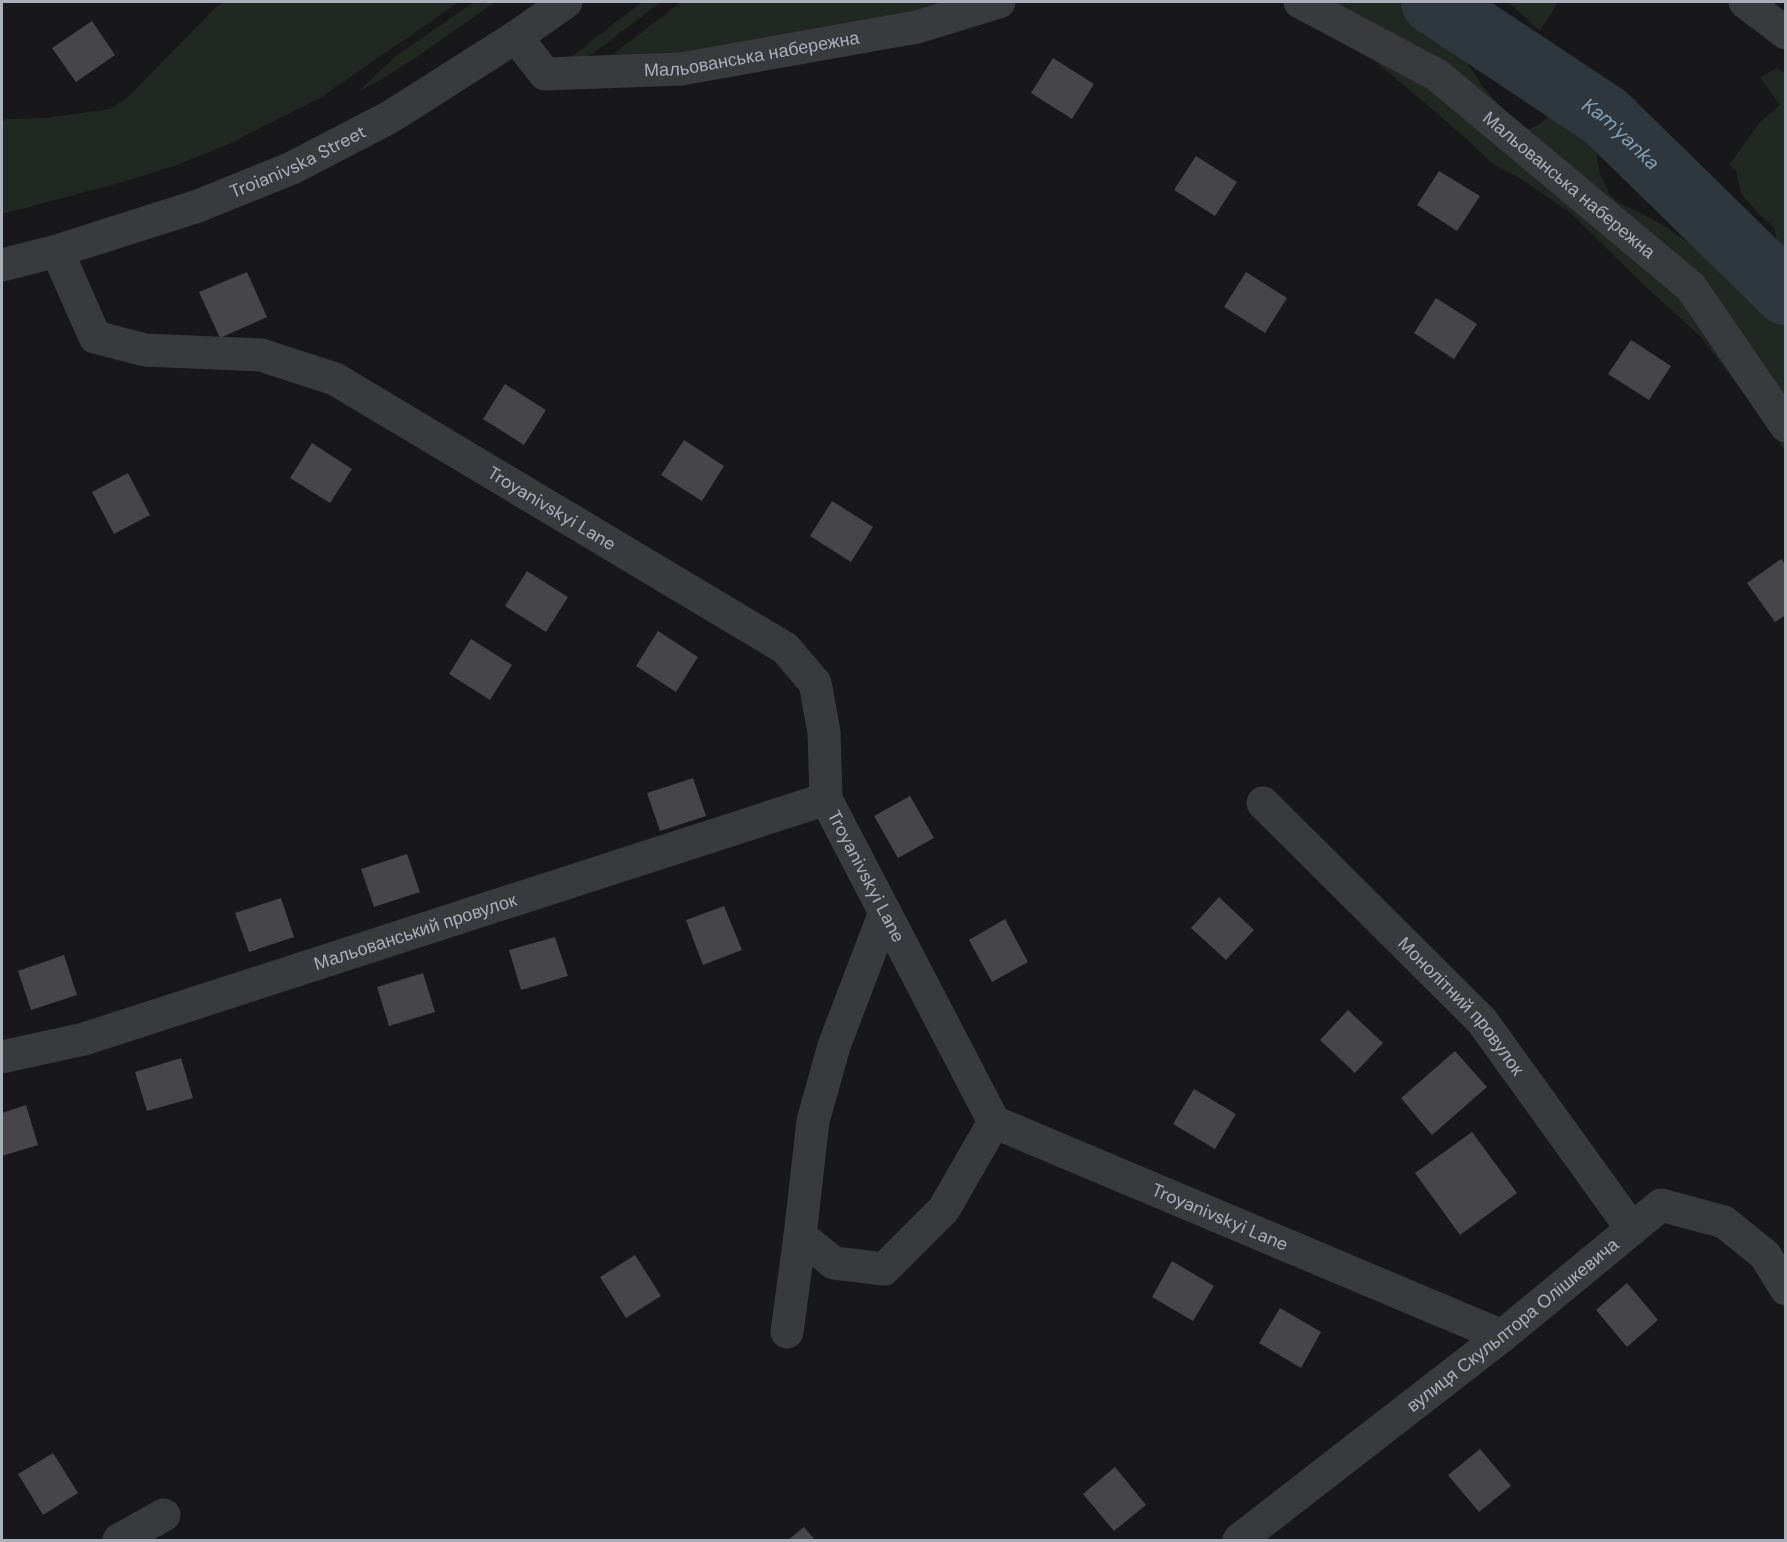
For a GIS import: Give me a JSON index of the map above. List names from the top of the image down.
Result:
{
  "streets": {
    "street": [
      "Мальованська набережна",
      "Troianivska Street",
      "Troyanivskyi Lane",
      "Мальованський провулок",
      "Монолітний провулок",
      "вулиця Скульптора Олішкевича"
    ]
  },
  "crossings": [
    ["Мальованська набережна", "Troianivska Street"],
    ["Troianivska Street", "Troyanivskyi Lane"],
    ["Troyanivskyi Lane", "Мальованський провулок"],
    ["Troyanivskyi Lane", "вулиця Скульптора Олішкевича"],
    ["Монолітний провулок", "вулиця Скульптора Олішкевича"]
  ],
  "water": ["Kam'yanka"]
}
